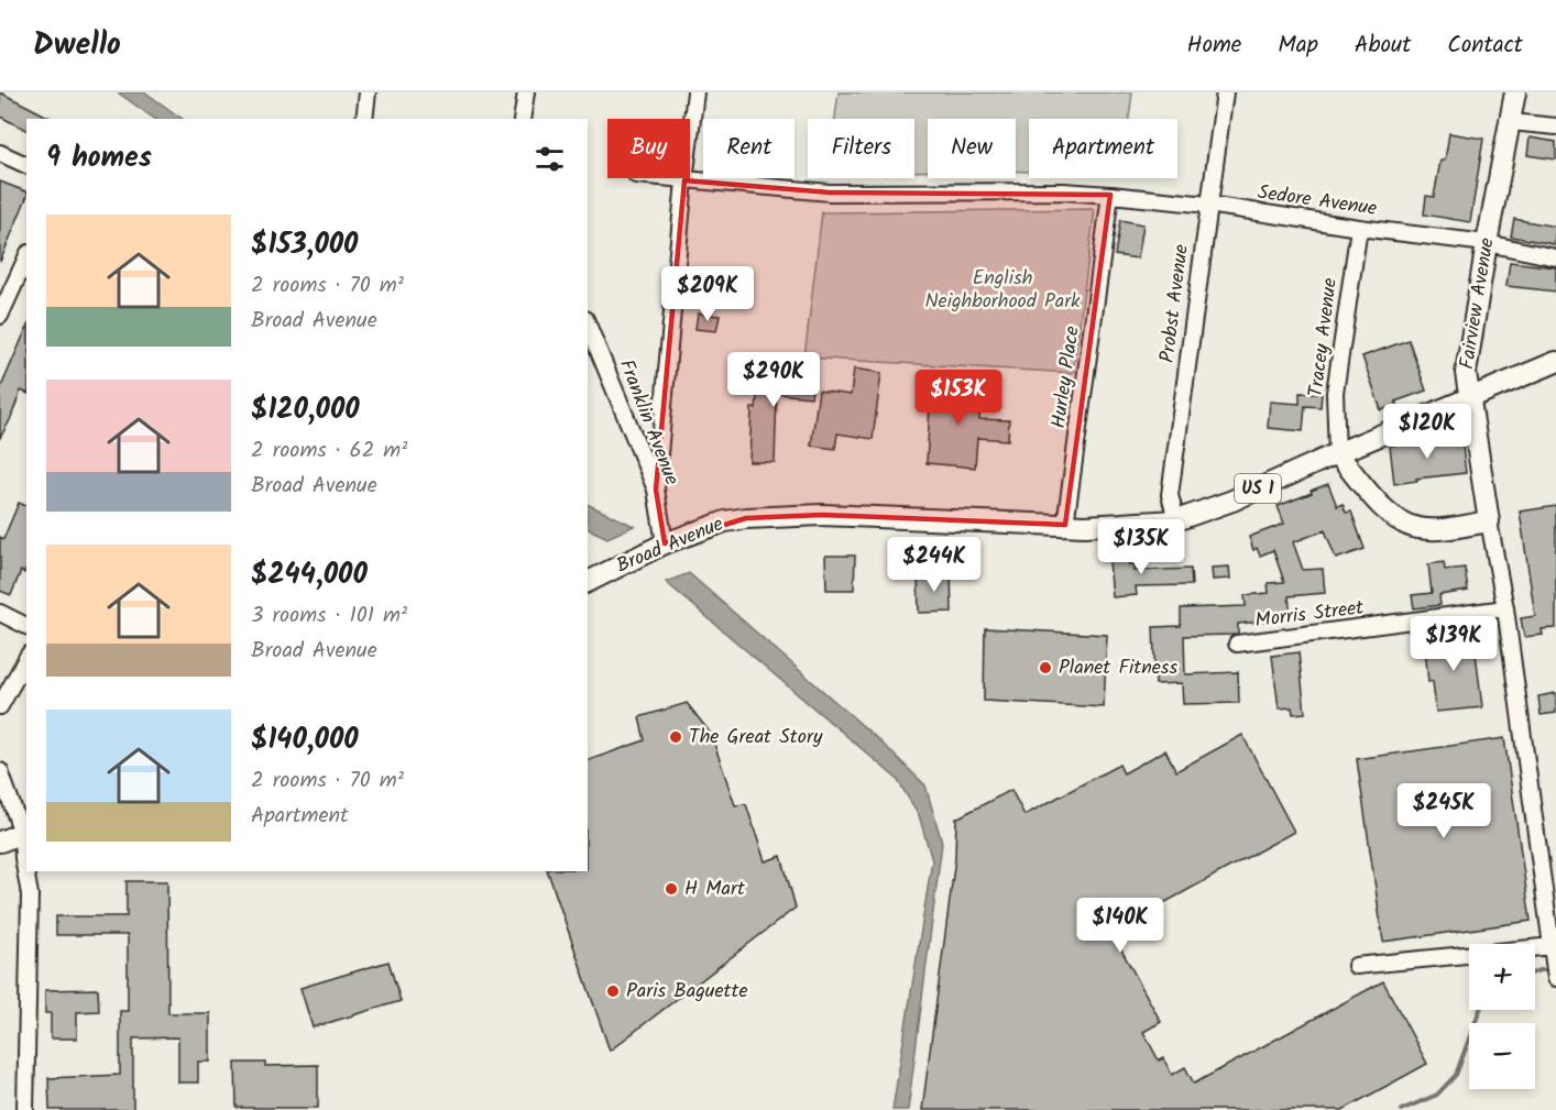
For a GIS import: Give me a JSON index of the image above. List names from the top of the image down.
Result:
{
  "streets": {
    "main road": ["Fairview Avenue", "US 1", "Broad Avenue"],
    "street": [
      "Sedore Avenue",
      "Probst Avenue",
      "Tracey Avenue",
      "Hurley Place",
      "Franklin Avenue",
      "Morris Street"
    ]
  },
  "crossings": [
    ["Sedore Avenue", "Probst Avenue"],
    ["Sedore Avenue", "Fairview Avenue"],
    ["Sedore Avenue", "Tracey Avenue"],
    ["Sedore Avenue", "Hurley Place"],
    ["Probst Avenue", "Broad Avenue"],
    ["Fairview Avenue", "Broad Avenue"],
    ["Fairview Avenue", "Morris Street"],
    ["Tracey Avenue", "Broad Avenue"],
    ["Hurley Place", "Broad Avenue"],
    ["Franklin Avenue", "Broad Avenue"]
  ],
  "parks": ["English Neighborhood Park"],
  "places": [
    "Planet Fitness",
    "The Great Story",
    "H Mart",
    "Paris Baguette"
  ],
  "page": {
    "header": "Dwello",
    "nav": [
      "Home",
      "Map",
      "About",
      "Contact"
    ],
    "chip": [
      "Buy",
      "Rent",
      "Filters",
      "New",
      "Apartment"
    ],
    "heading": "9 homes",
    "list": [
      {
        "name": "$153,000",
        "note": "2 rooms · 70 m² · Broad Avenue"
      },
      {
        "name": "$120,000",
        "note": "2 rooms · 62 m² · Broad Avenue"
      },
      {
        "name": "$244,000",
        "note": "3 rooms · 101 m² · Broad Avenue"
      },
      {
        "name": "$140,000",
        "note": "2 rooms · 70 m² · Apartment"
      }
    ],
    "price": [
      "$209K",
      "$290K",
      "$153K",
      "$120K",
      "$135K",
      "$244K",
      "$139K",
      "$245K",
      "$140K"
    ],
    "map_buttons": ["+", "−"]
  }
}
